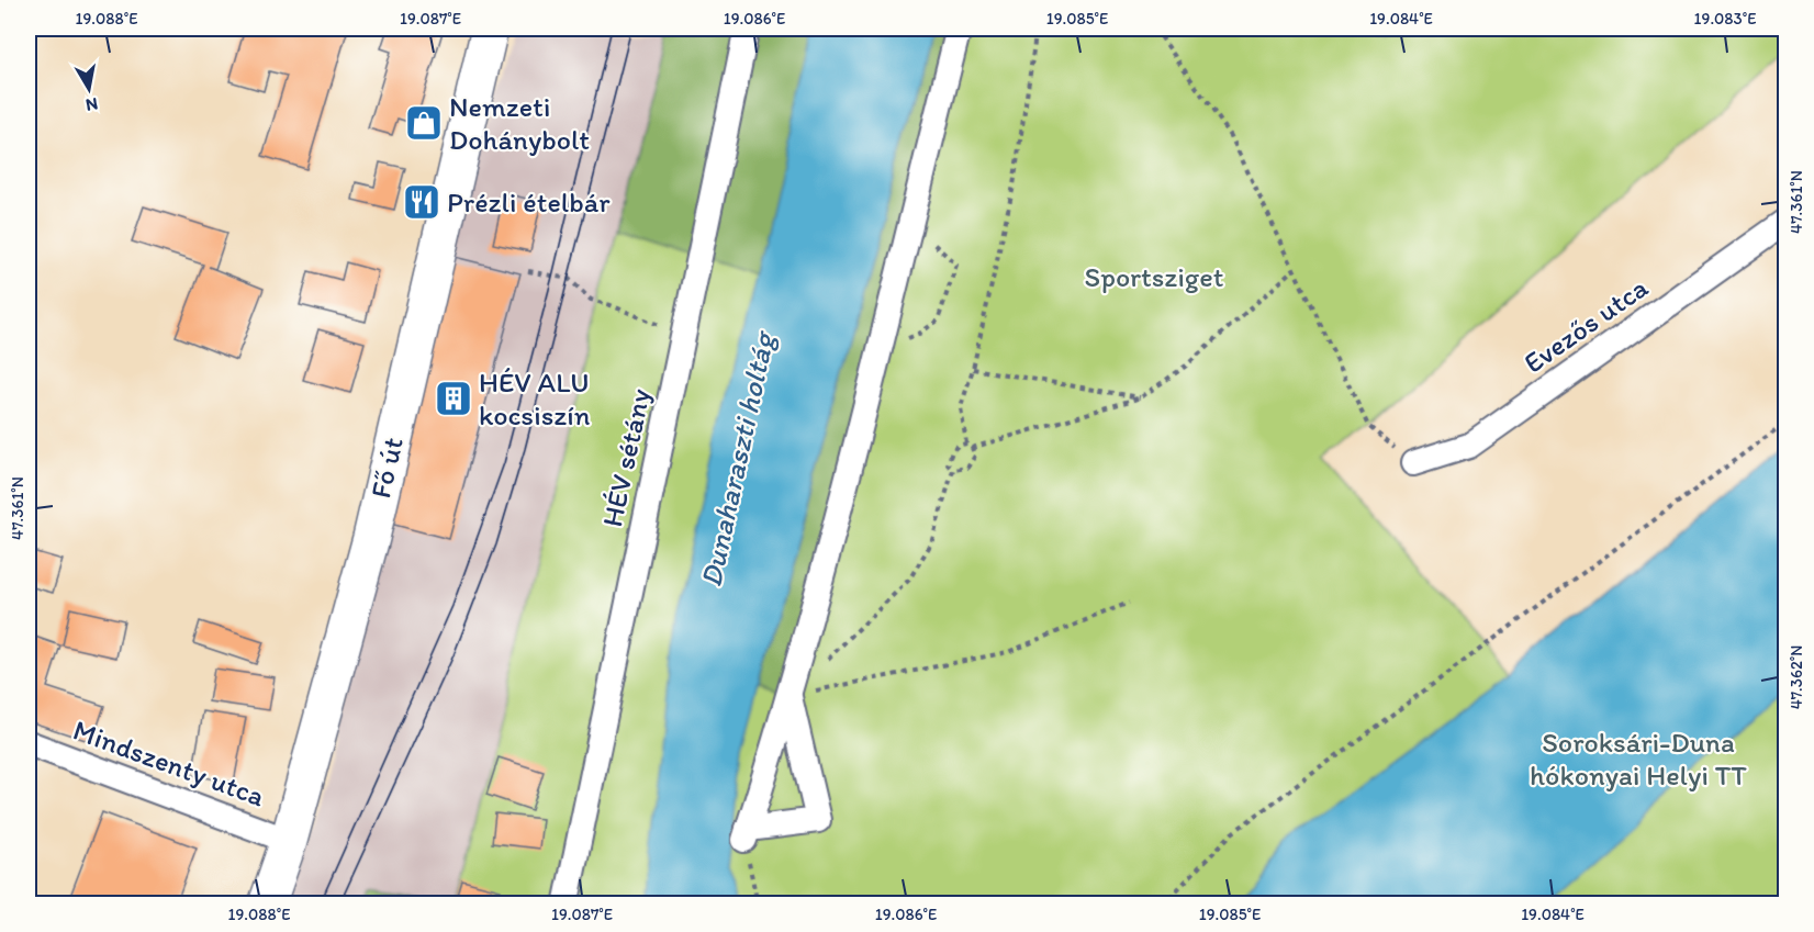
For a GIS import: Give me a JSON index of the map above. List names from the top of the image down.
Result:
{
  "streets": {
    "main road": ["Fő út"],
    "street": ["Evezős utca", "HÉV sétány", "Mindszenty utca"]
  },
  "crossings": [
    ["Fő út", "Mindszenty utca"]
  ],
  "water": ["Dunaharaszti holtág"],
  "parks": ["Sportsziget", "Soroksári-Duna hókonyai Helyi TT"],
  "places": {
    "shop": ["Nemzeti Dohánybolt"],
    "restaurant": ["Prézli ételbár"],
    "building": ["HÉV ALU kocsiszín"]
  },
  "north": "bottom",
  "coordinates": [
    "19.088°E",
    "19.087°E",
    "19.086°E",
    "19.085°E",
    "19.084°E",
    "19.083°E",
    "47.361°N",
    "47.362°N"
  ]
}
